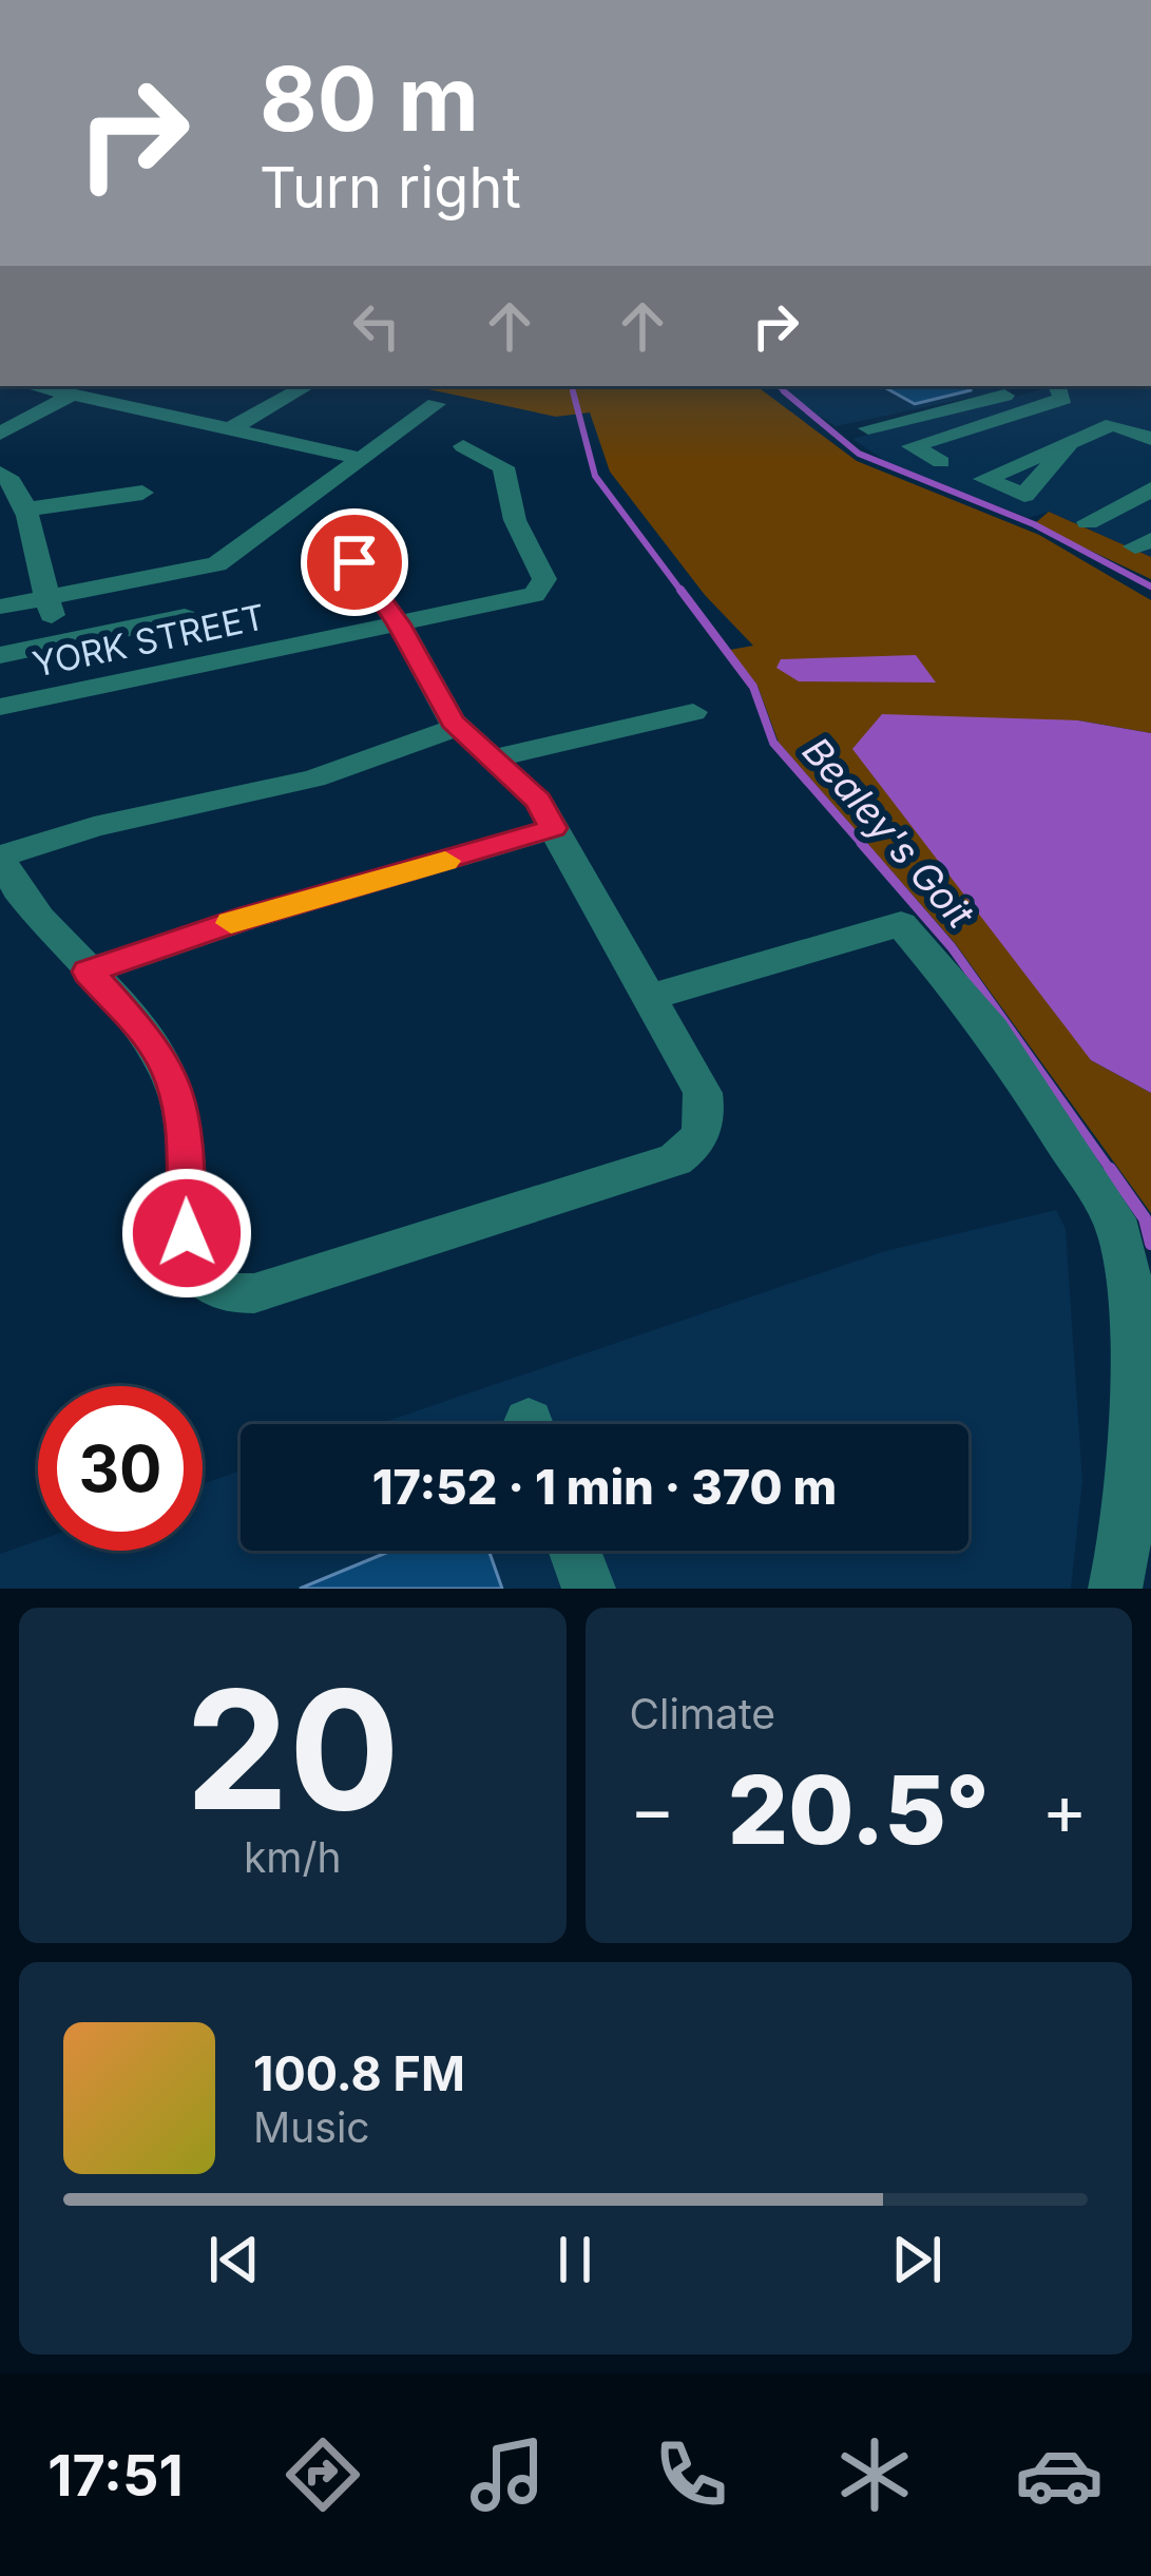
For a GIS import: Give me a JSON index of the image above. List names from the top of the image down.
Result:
{
  "streets": {
    "street": ["YORK STREET"]
  },
  "water": ["Bealey's Goit"],
  "page": {
    "turn": ["80 m", "Turn right"],
    "limit": "30",
    "trip": "17:52 · 1 min · 370 m",
    "tile": [
      ["20", "km/h"],
      "Climate"
    ],
    "heat": ["−", "20.5°", "+"],
    "song": ["100.8 FM", "Music"],
    "tabs": "17:51"
  }
}
